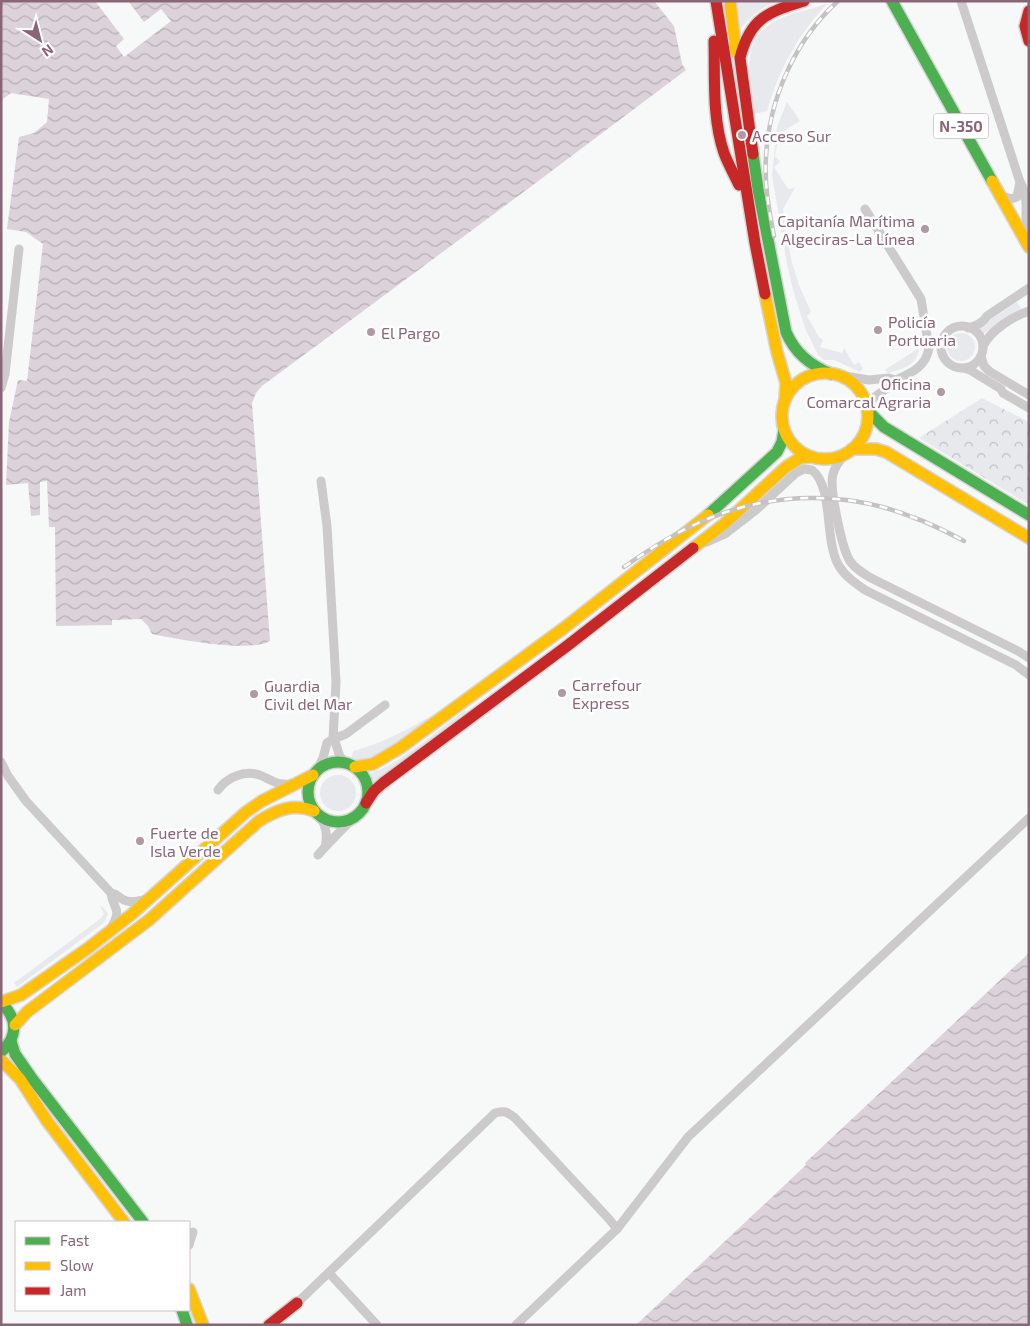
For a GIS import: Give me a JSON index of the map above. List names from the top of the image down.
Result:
{
  "streets": {
    "main road": ["N-350"]
  },
  "places": [
    "Acceso Sur",
    "Capitanía Marítima Algeciras-La Línea",
    "Policía Portuaria",
    "El Pargo",
    "Oficina Comarcal Agraria",
    "Carrefour Express",
    "Guardia Civil del Mar",
    "Fuerte de Isla Verde"
  ],
  "legend": ["Fast", "Slow", "Jam"],
  "north": "bottom right"
}
